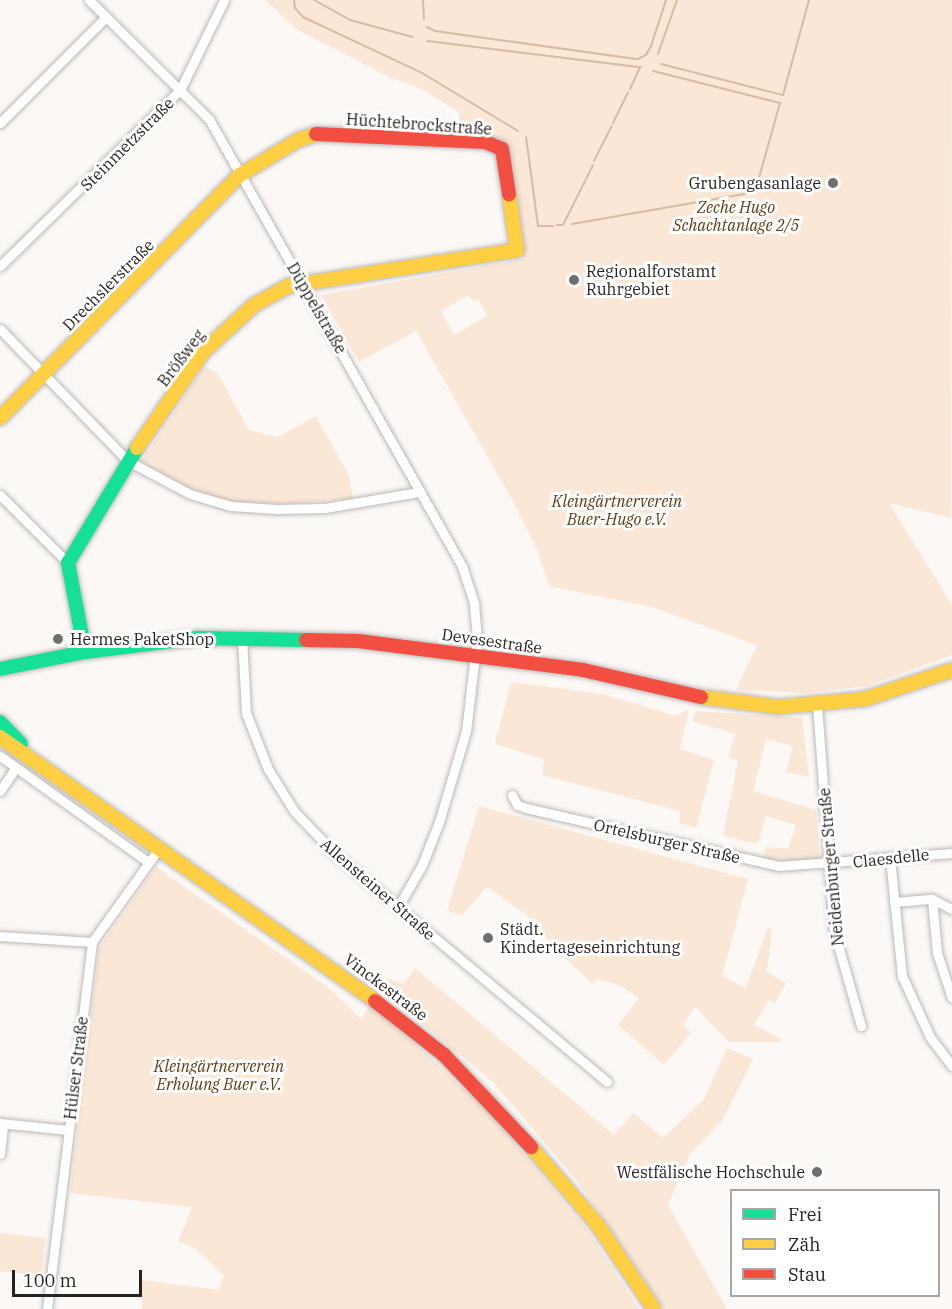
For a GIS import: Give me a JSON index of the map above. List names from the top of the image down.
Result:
{
  "streets": {
    "street": [
      "Hüchtebrockstraße",
      "Steinmetzstraße",
      "Drechslerstraße",
      "Düppelstraße",
      "Brößweg",
      "Devesestraße",
      "Ortelsburger Straße",
      "Claesdelle",
      "Neidenburger Straße",
      "Allensteiner Straße",
      "Vinckestraße",
      "Hülser Straße"
    ]
  },
  "crossings": [
    ["Hüchtebrockstraße", "Drechslerstraße"],
    ["Hüchtebrockstraße", "Düppelstraße"],
    ["Hüchtebrockstraße", "Brößweg"],
    ["Steinmetzstraße", "Düppelstraße"],
    ["Drechslerstraße", "Düppelstraße"],
    ["Düppelstraße", "Brößweg"],
    ["Düppelstraße", "Devesestraße"],
    ["Düppelstraße", "Allensteiner Straße"],
    ["Devesestraße", "Neidenburger Straße"],
    ["Devesestraße", "Allensteiner Straße"],
    ["Ortelsburger Straße", "Claesdelle"],
    ["Ortelsburger Straße", "Neidenburger Straße"],
    ["Claesdelle", "Neidenburger Straße"],
    ["Vinckestraße", "Hülser Straße"]
  ],
  "parks": ["Zeche Hugo Schachtanlage 2/5", "Kleingärtnerverein Buer-Hugo e.V.", "Kleingärtnerverein Erholung Buer e.V."],
  "places": [
    "Grubengasanlage",
    "Regionalforstamt Ruhrgebiet",
    "Hermes PaketShop",
    "Städt. Kindertageseinrichtung",
    "Westfälische Hochschule"
  ],
  "legend": ["Frei", "Zäh", "Stau"],
  "scale_bar": "100 m"
}
